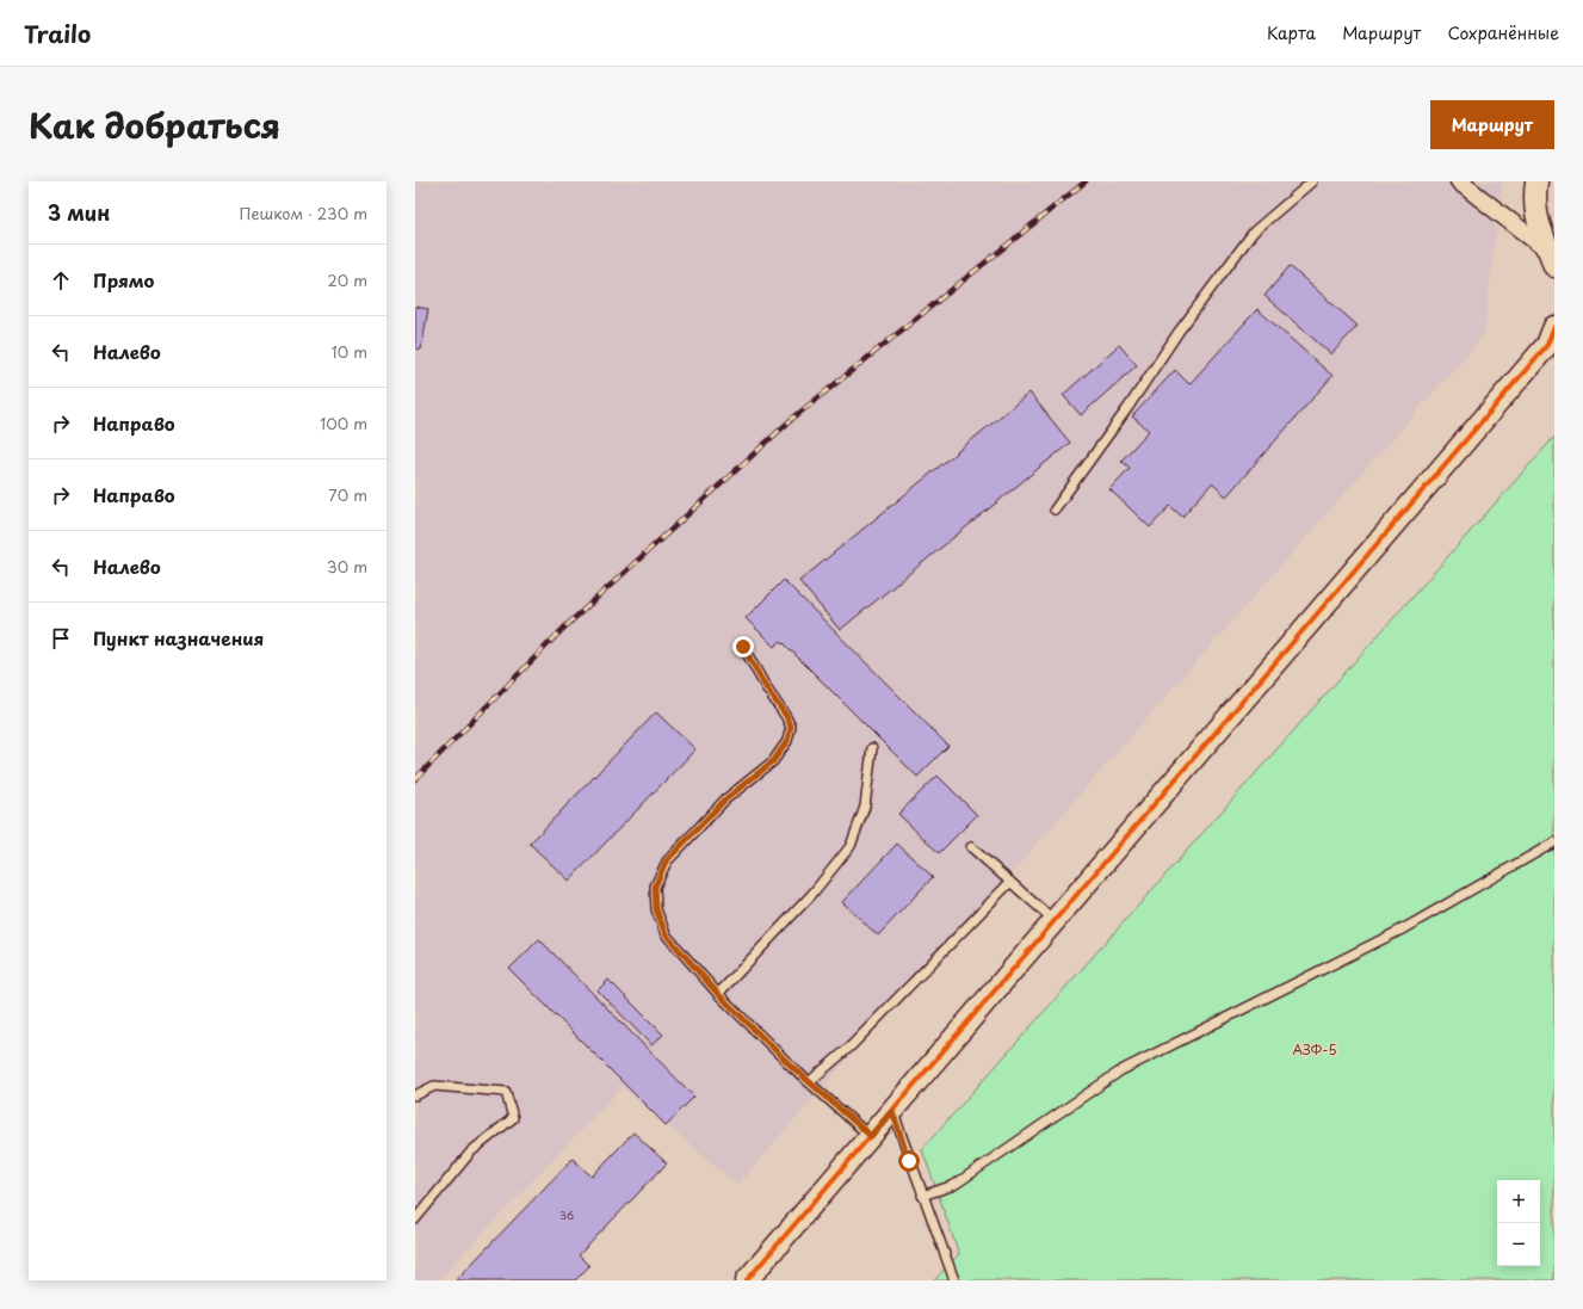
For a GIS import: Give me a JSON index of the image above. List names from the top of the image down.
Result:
{
  "parks": ["АЗФ-5"],
  "house_numbers": ["36"],
  "page": {
    "header": "Trailo",
    "nav": ["Карта", "Маршрут", "Сохранённые"],
    "title": "Как добраться",
    "buttons": "Маршрут",
    "heading": ["3 мин", "Пешком · 230 m"],
    "list": [
      ["Прямо", "20 m"],
      ["Налево", "10 m"],
      ["Направо", "100 m"],
      ["Направо", "70 m"],
      ["Налево", "30 m"],
      "Пункт назначения"
    ],
    "map_buttons": ["+", "−"]
  }
}
